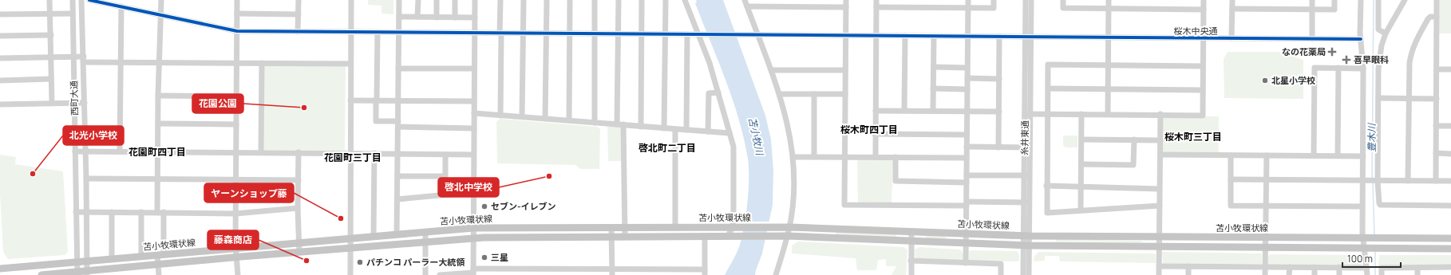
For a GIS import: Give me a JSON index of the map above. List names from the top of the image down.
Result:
{
  "streets": {
    "main road": ["苫小牧環状線"],
    "street": ["桜木中央通", "西町大通", "糸井東通"]
  },
  "crossings": [
    ["桜木中央通", "糸井東通"],
    ["西町大通", "苫小牧環状線"],
    ["糸井東通", "苫小牧環状線"]
  ],
  "districts": [
    "桜木町四丁目",
    "桜木町三丁目",
    "啓北町二丁目",
    "花園町四丁目",
    "花園町三丁目"
  ],
  "water": ["苫小牧川", "豊木川"],
  "places": {
    "health": ["なの花薬局", "喜早眼科"],
    "other": [
      "北星小学校",
      "花園公園",
      "北光小学校",
      "啓北中学校",
      "セブン-イレブン",
      "ヤーンショップ藤",
      "三星",
      "藤森商店",
      "パチンコ パーラー大統領"
    ]
  },
  "scale_bar": "100 m"
}
